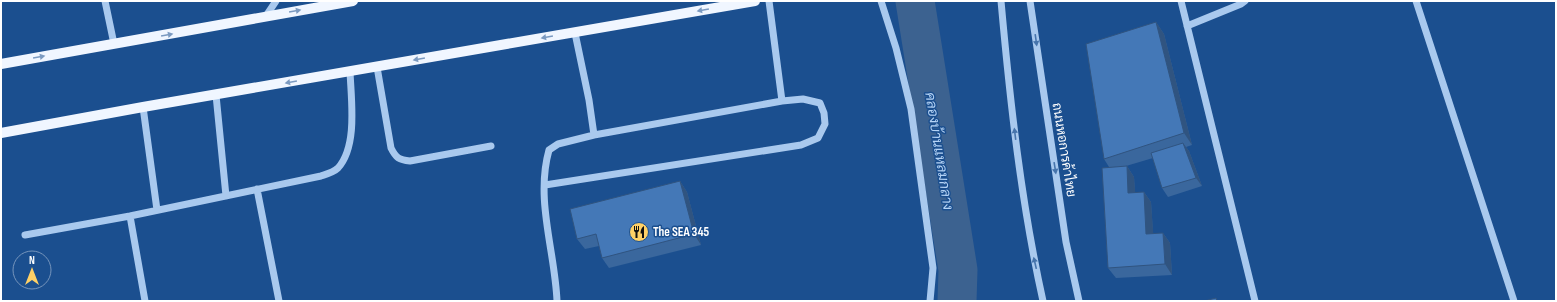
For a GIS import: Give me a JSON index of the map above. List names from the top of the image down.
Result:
{
  "streets": {
    "street": ["ถนนหอการค้าไทย"]
  },
  "water": ["คลองบ้านแหลมกลาง"],
  "places": {
    "restaurant": ["The SEA 345"]
  },
  "north": "top"
}
